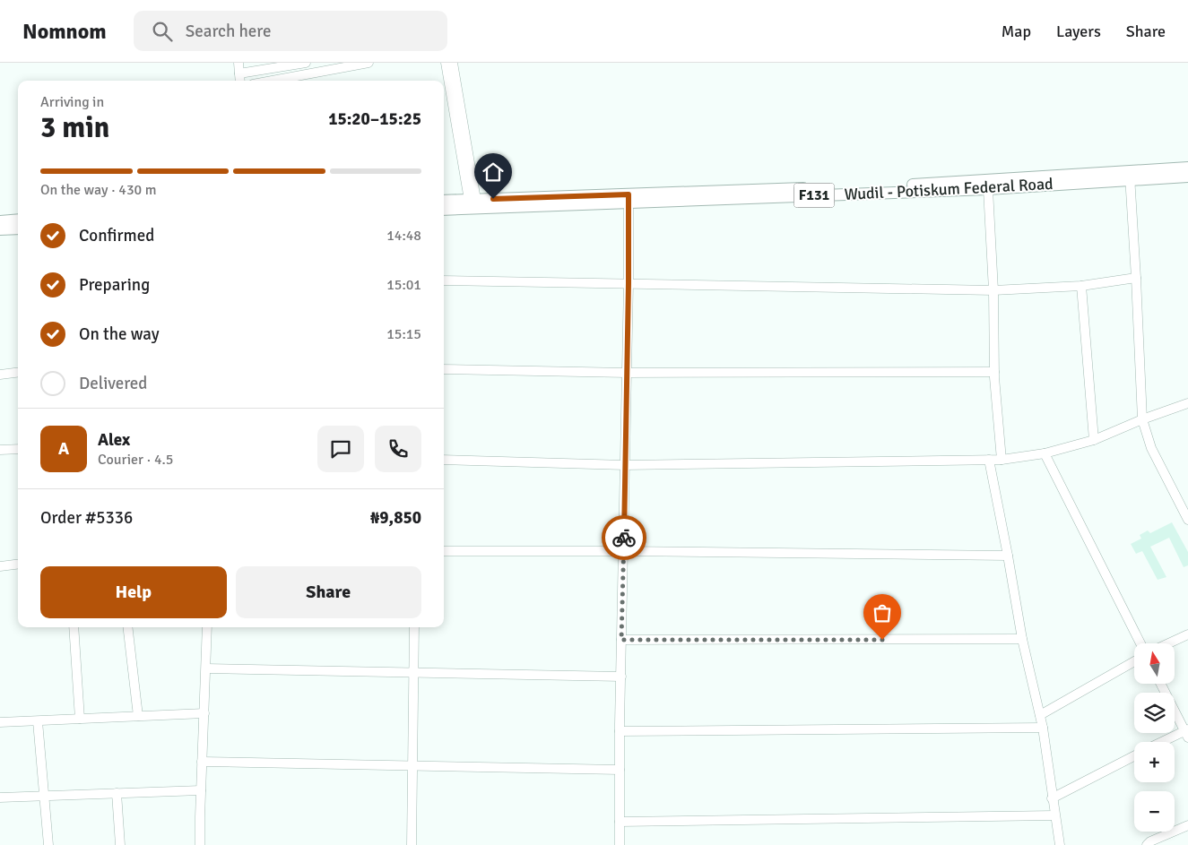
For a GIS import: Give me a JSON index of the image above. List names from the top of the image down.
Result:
{
  "streets": {
    "main road": ["Wudil - Potiskum Federal Road", "F131"]
  },
  "north": "top",
  "page": {
    "header": "Nomnom",
    "search": "Search here",
    "nav": ["Map", "Layers", "Share"],
    "heading": ["3 min", "Arriving in", "15:20–15:25"],
    "panel": [
      "Alex",
      "Courier · 4.5",
      "Order #5336",
      "₦9,850"
    ],
    "bar": "On the way · 430 m",
    "list": [
      ["Confirmed", "14:48"],
      ["Preparing", "15:01"],
      ["On the way", "15:15"],
      "Delivered"
    ],
    "round": "A",
    "buttons": ["Help", "Share"],
    "map_buttons": ["+", "−"]
  }
}
